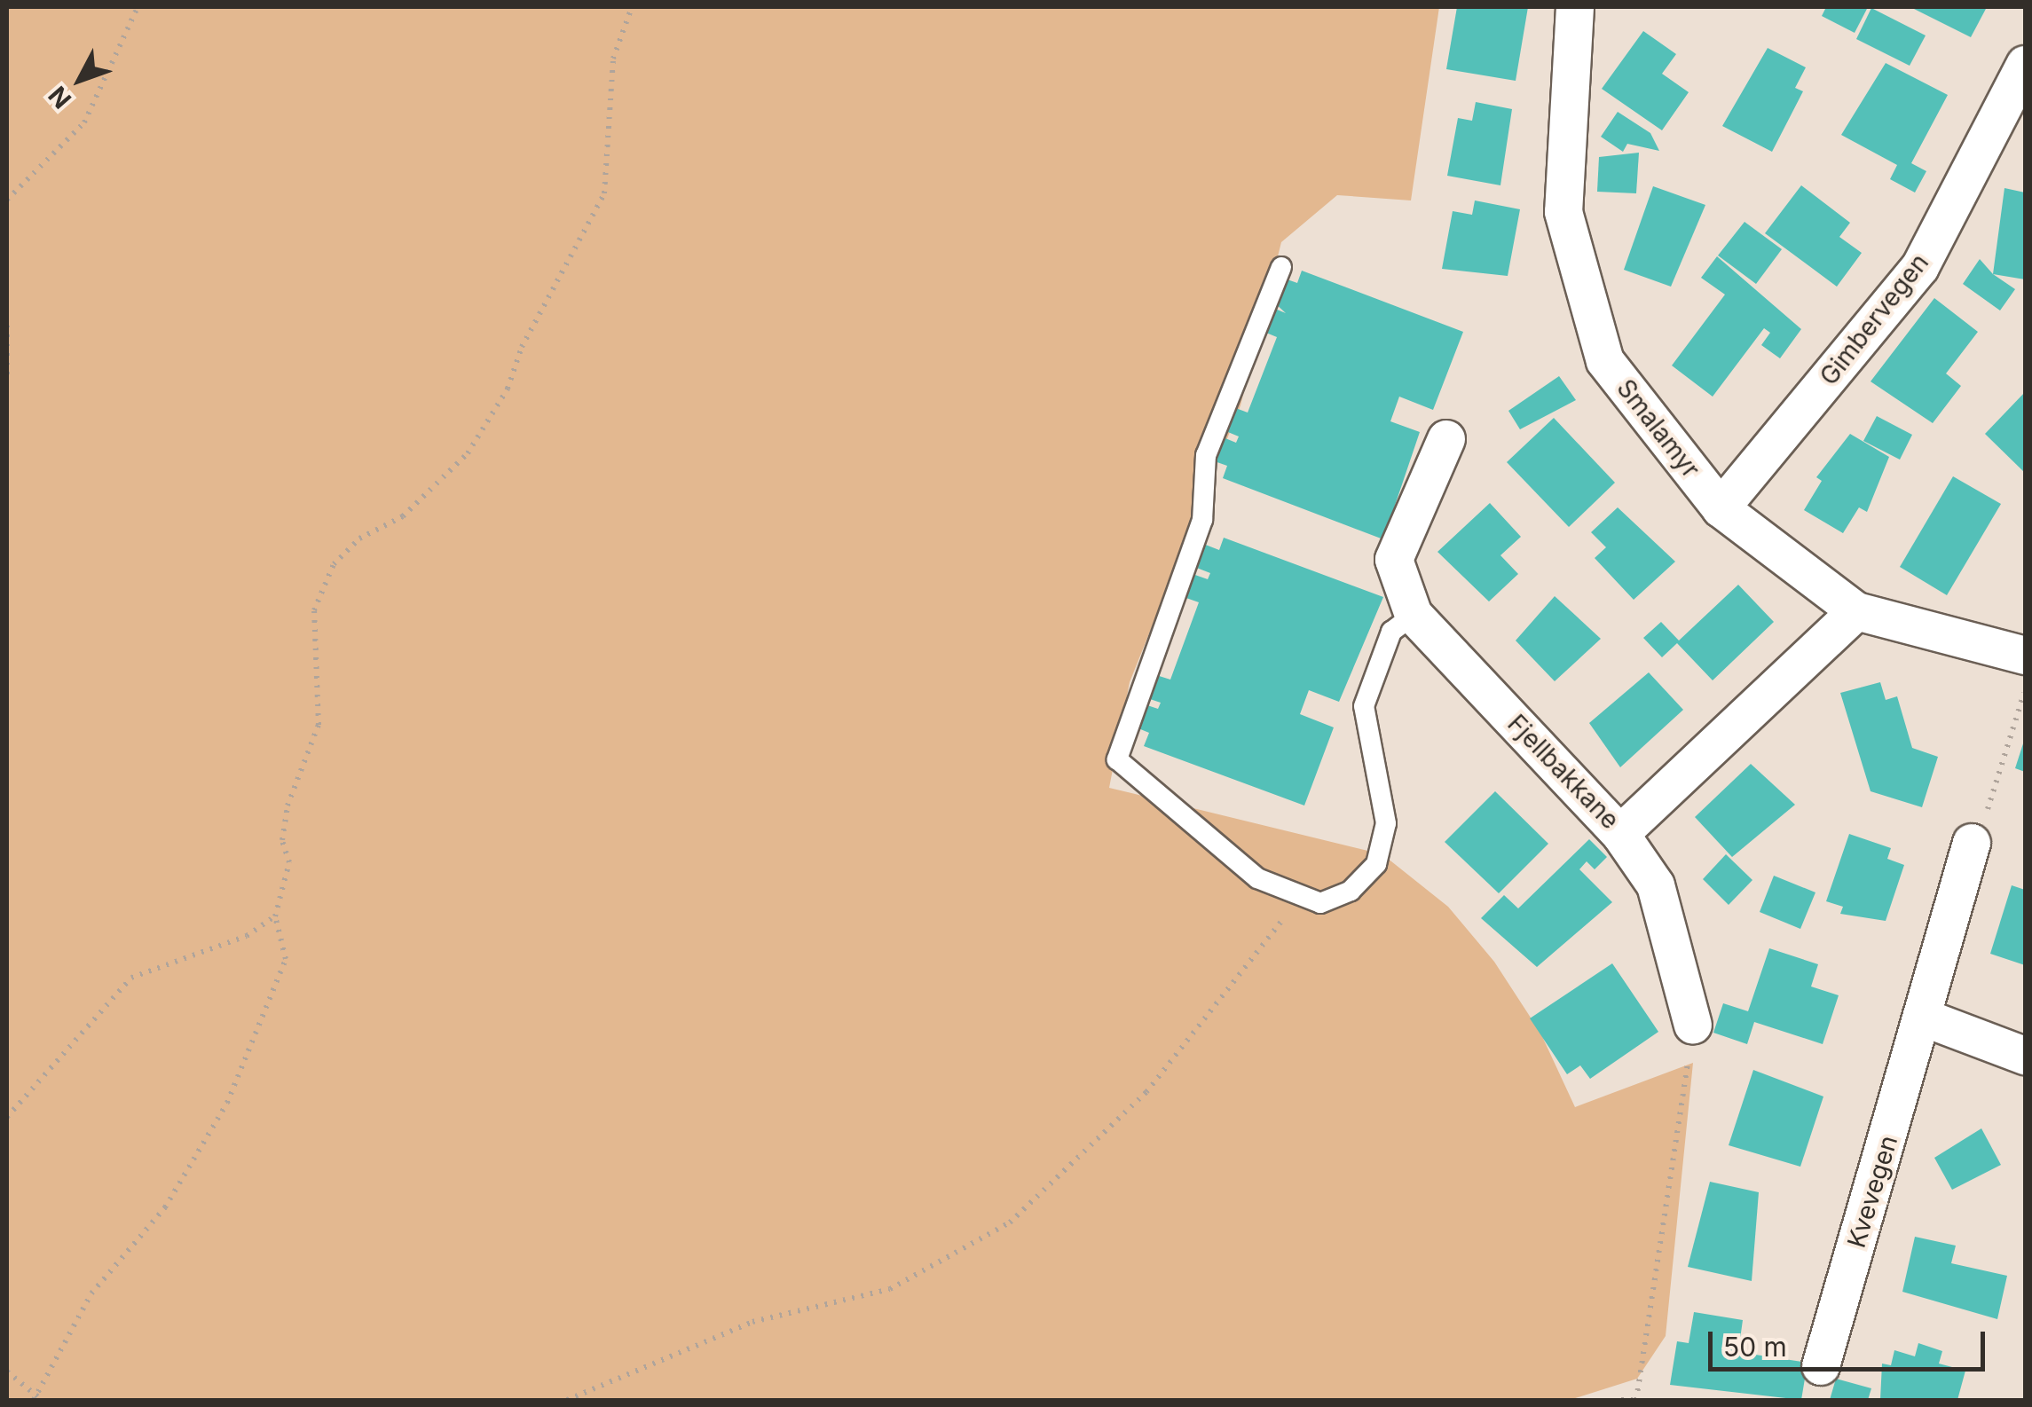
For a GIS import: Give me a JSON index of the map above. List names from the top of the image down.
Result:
{
  "streets": {
    "street": [
      "Gimbervegen",
      "Smalamyr",
      "Fjellbakkane",
      "Kvevegen"
    ]
  },
  "crossings": [
    ["Gimbervegen", "Smalamyr"],
    ["Smalamyr", "Fjellbakkane"]
  ],
  "scale_bar": "50 m",
  "north": "bottom left"
}
